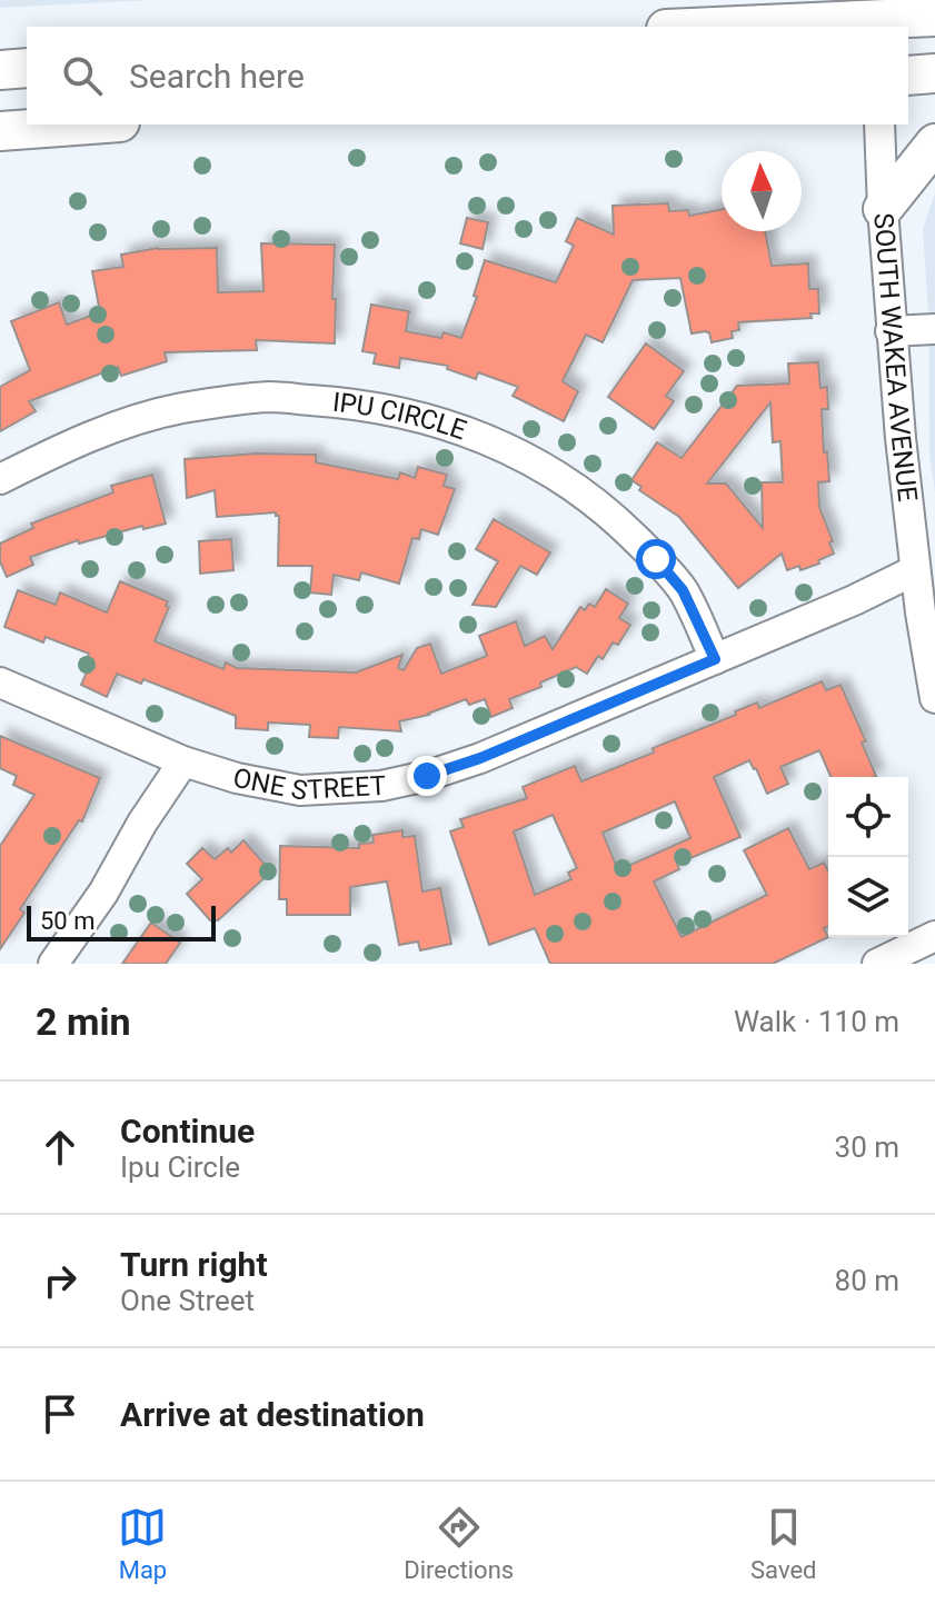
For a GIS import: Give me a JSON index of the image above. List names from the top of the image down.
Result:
{
  "streets": {
    "street": ["SOUTH WAKEA AVENUE", "IPU CIRCLE", "ONE STREET"]
  },
  "crossings": [
    ["SOUTH WAKEA AVENUE", "ONE STREET"],
    ["IPU CIRCLE", "ONE STREET"]
  ],
  "scale_bar": "50 m",
  "north": "top",
  "page": {
    "search": "Search here",
    "scale": "50 m",
    "heading": ["2 min", "Walk · 110 m"],
    "list": [
      ["Continue", "Ipu Circle", "30 m"],
      ["Turn right", "One Street", "80 m"],
      "Arrive at destination"
    ],
    "nav": ["Map", "Directions", "Saved"]
  }
}
